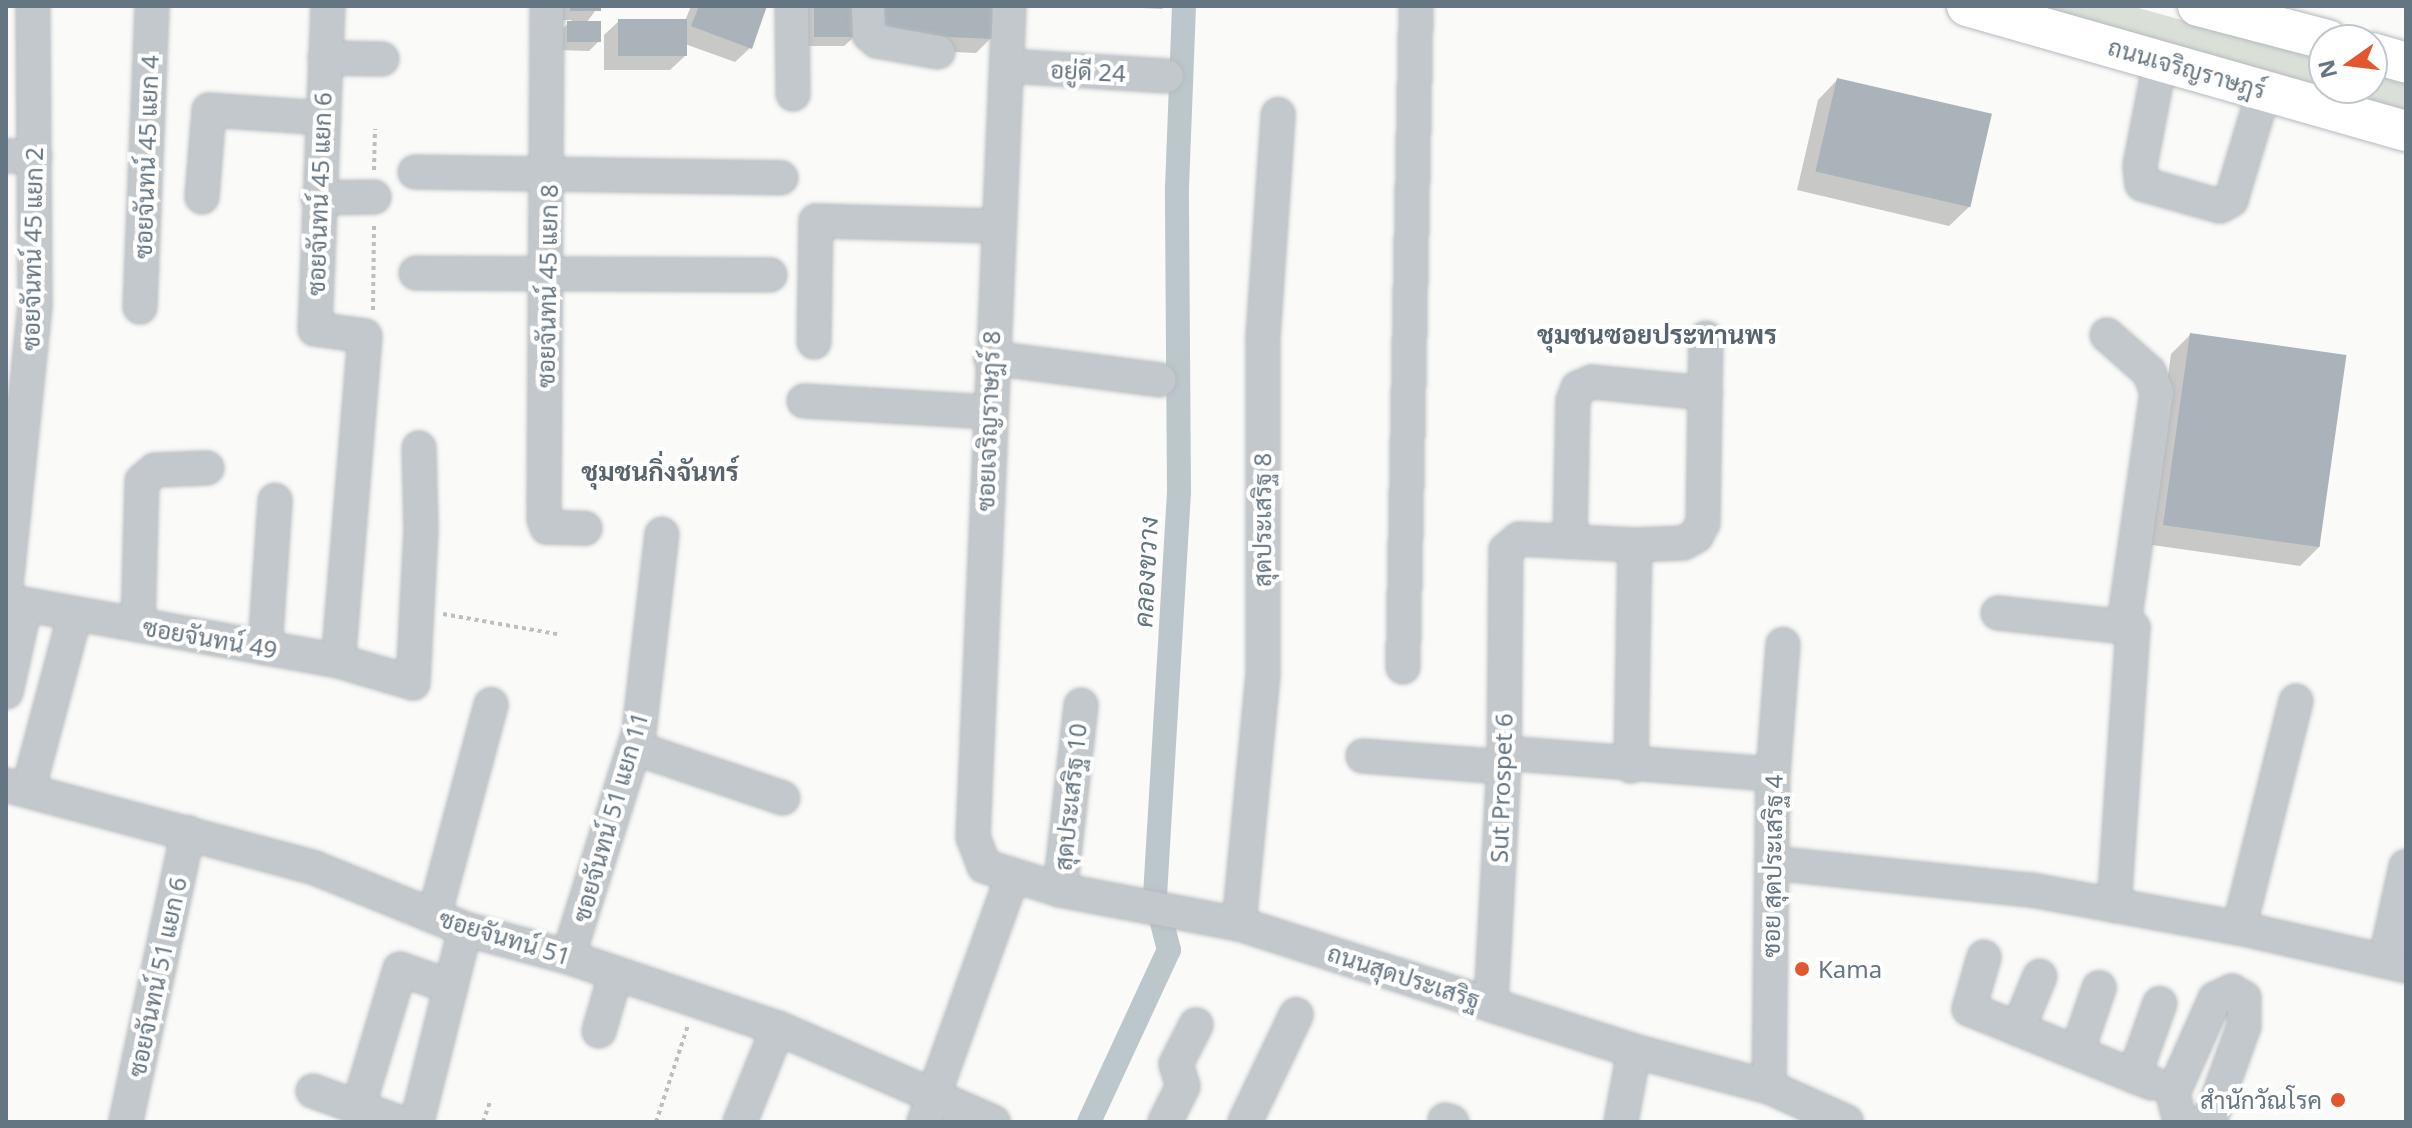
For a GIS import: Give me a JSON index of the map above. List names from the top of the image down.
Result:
{
  "streets": {
    "main road": ["ถนนเจริญราษฎร์"],
    "street": [
      "อยู่ดี 24",
      "ซอยจันทน์ 45 แยก 4",
      "ซอยจันทน์ 45 แยก 6",
      "ซอยจันทน์ 45 แยก 2",
      "ซอยจันทน์ 45 แยก 8",
      "ซอยเจริญราษฎร์ 8",
      "สุดประเสริฐ 8",
      "ซอยจันทน์ 49",
      "Sut Prospet 6",
      "สุดประเสริฐ 10",
      "ซอยจันทน์ 51 แยก 11",
      "ซอย สุดประเสริฐ 4",
      "ซอยจันทน์ 51",
      "ถนนสุดประเสริฐ",
      "ซอยจันทน์ 51 แยก 6"
    ]
  },
  "crossings": [
    ["อยู่ดี 24", "ซอยเจริญราษฎร์ 8"],
    ["ซอยเจริญราษฎร์ 8", "ถนนสุดประเสริฐ"],
    ["สุดประเสริฐ 8", "ถนนสุดประเสริฐ"],
    ["Sut Prospet 6", "ถนนสุดประเสริฐ"],
    ["สุดประเสริฐ 10", "ถนนสุดประเสริฐ"],
    ["ซอยจันทน์ 51 แยก 11", "ซอยจันทน์ 51"],
    ["ซอย สุดประเสริฐ 4", "ถนนสุดประเสริฐ"],
    ["ซอยจันทน์ 51", "ซอยจันทน์ 51 แยก 6"]
  ],
  "districts": ["ชุมชนซอยประทานพร", "ชุมชนกิ่งจันทร์"],
  "water": ["คลองขวาง"],
  "places": ["Kama", "สำนักวัณโรค"],
  "north": "left"
}
